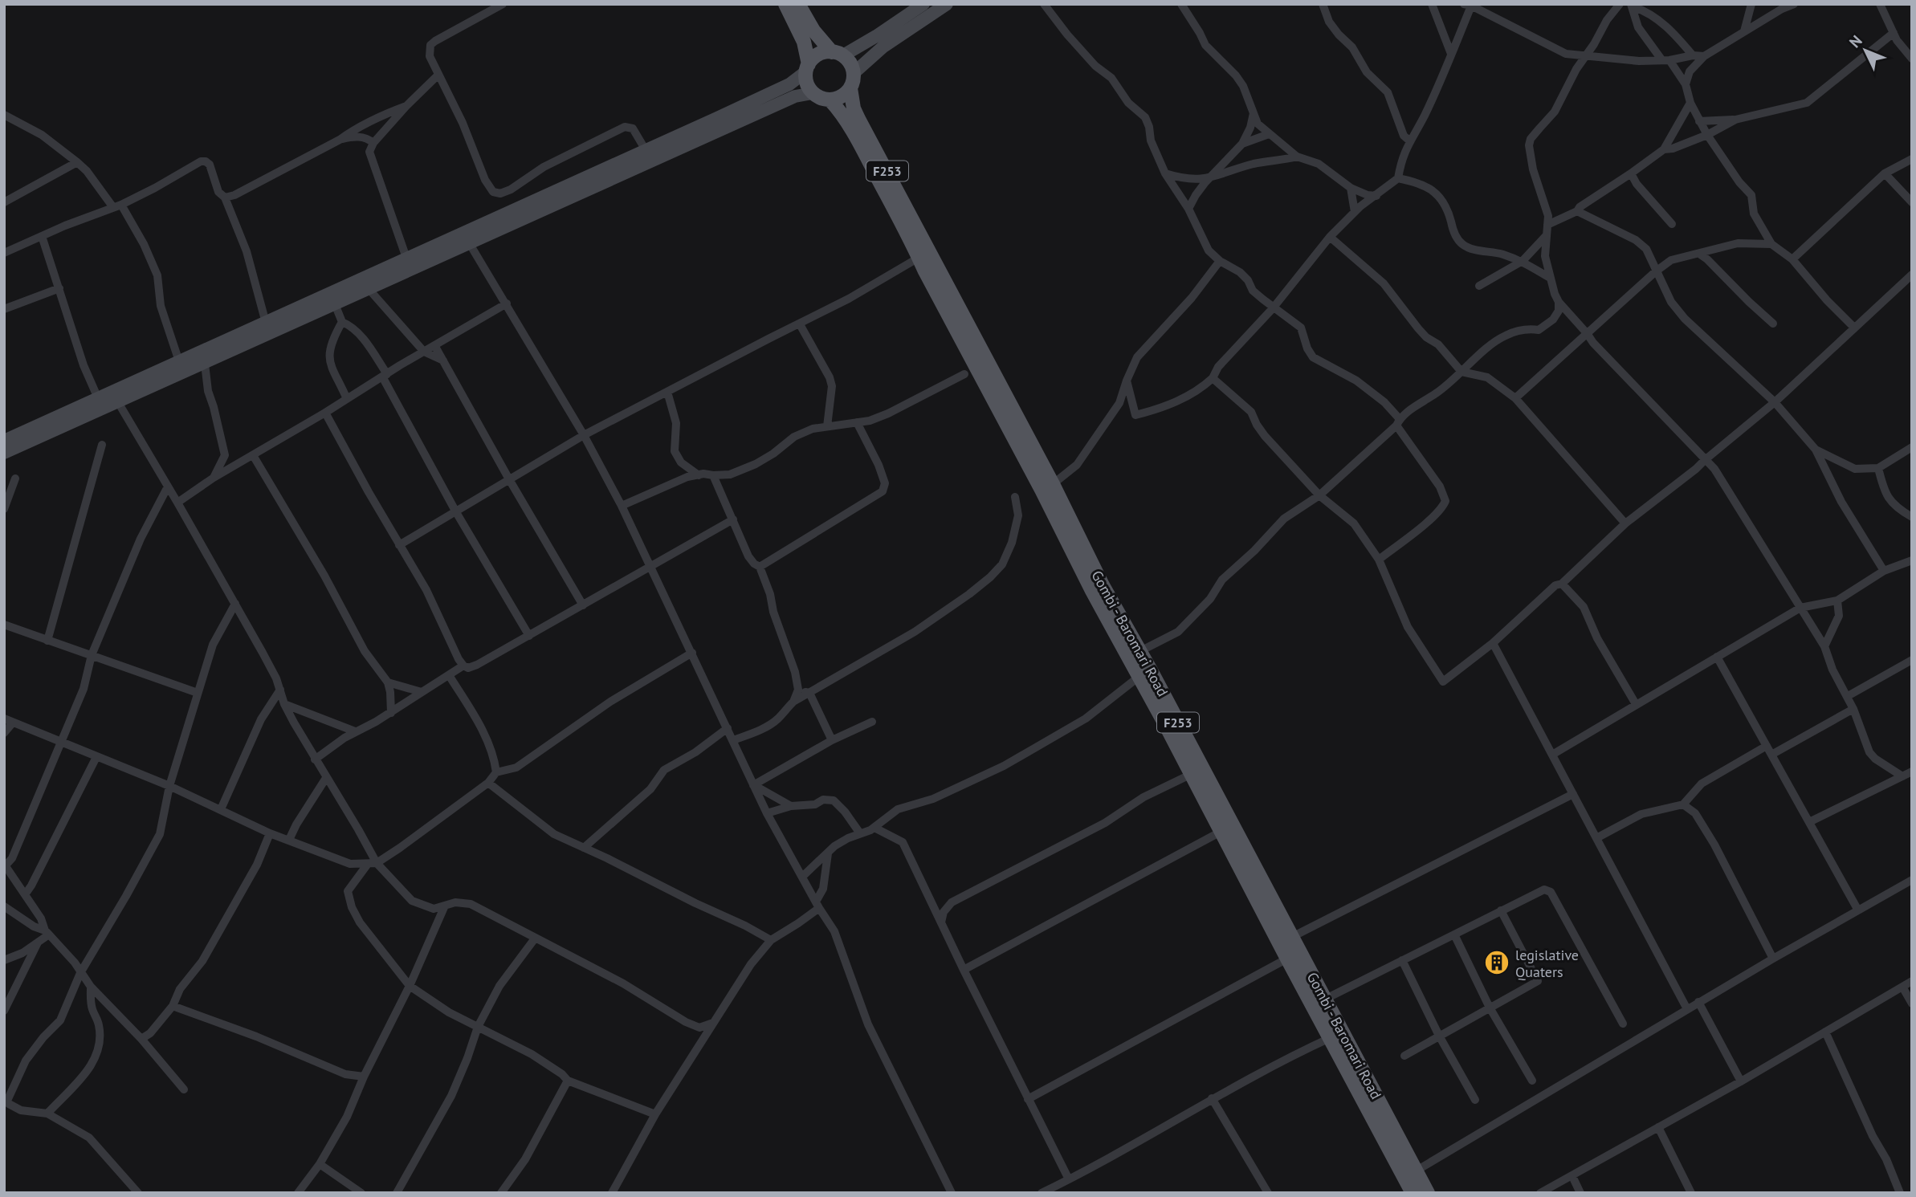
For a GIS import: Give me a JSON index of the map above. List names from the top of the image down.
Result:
{
  "streets": {
    "main road": ["F253", "Gombi - Baromari Road"]
  },
  "crossings": [
    ["F253", "Gombi - Baromari Road"]
  ],
  "places": {
    "building": ["legislative Quaters"]
  },
  "north": "top left"
}
